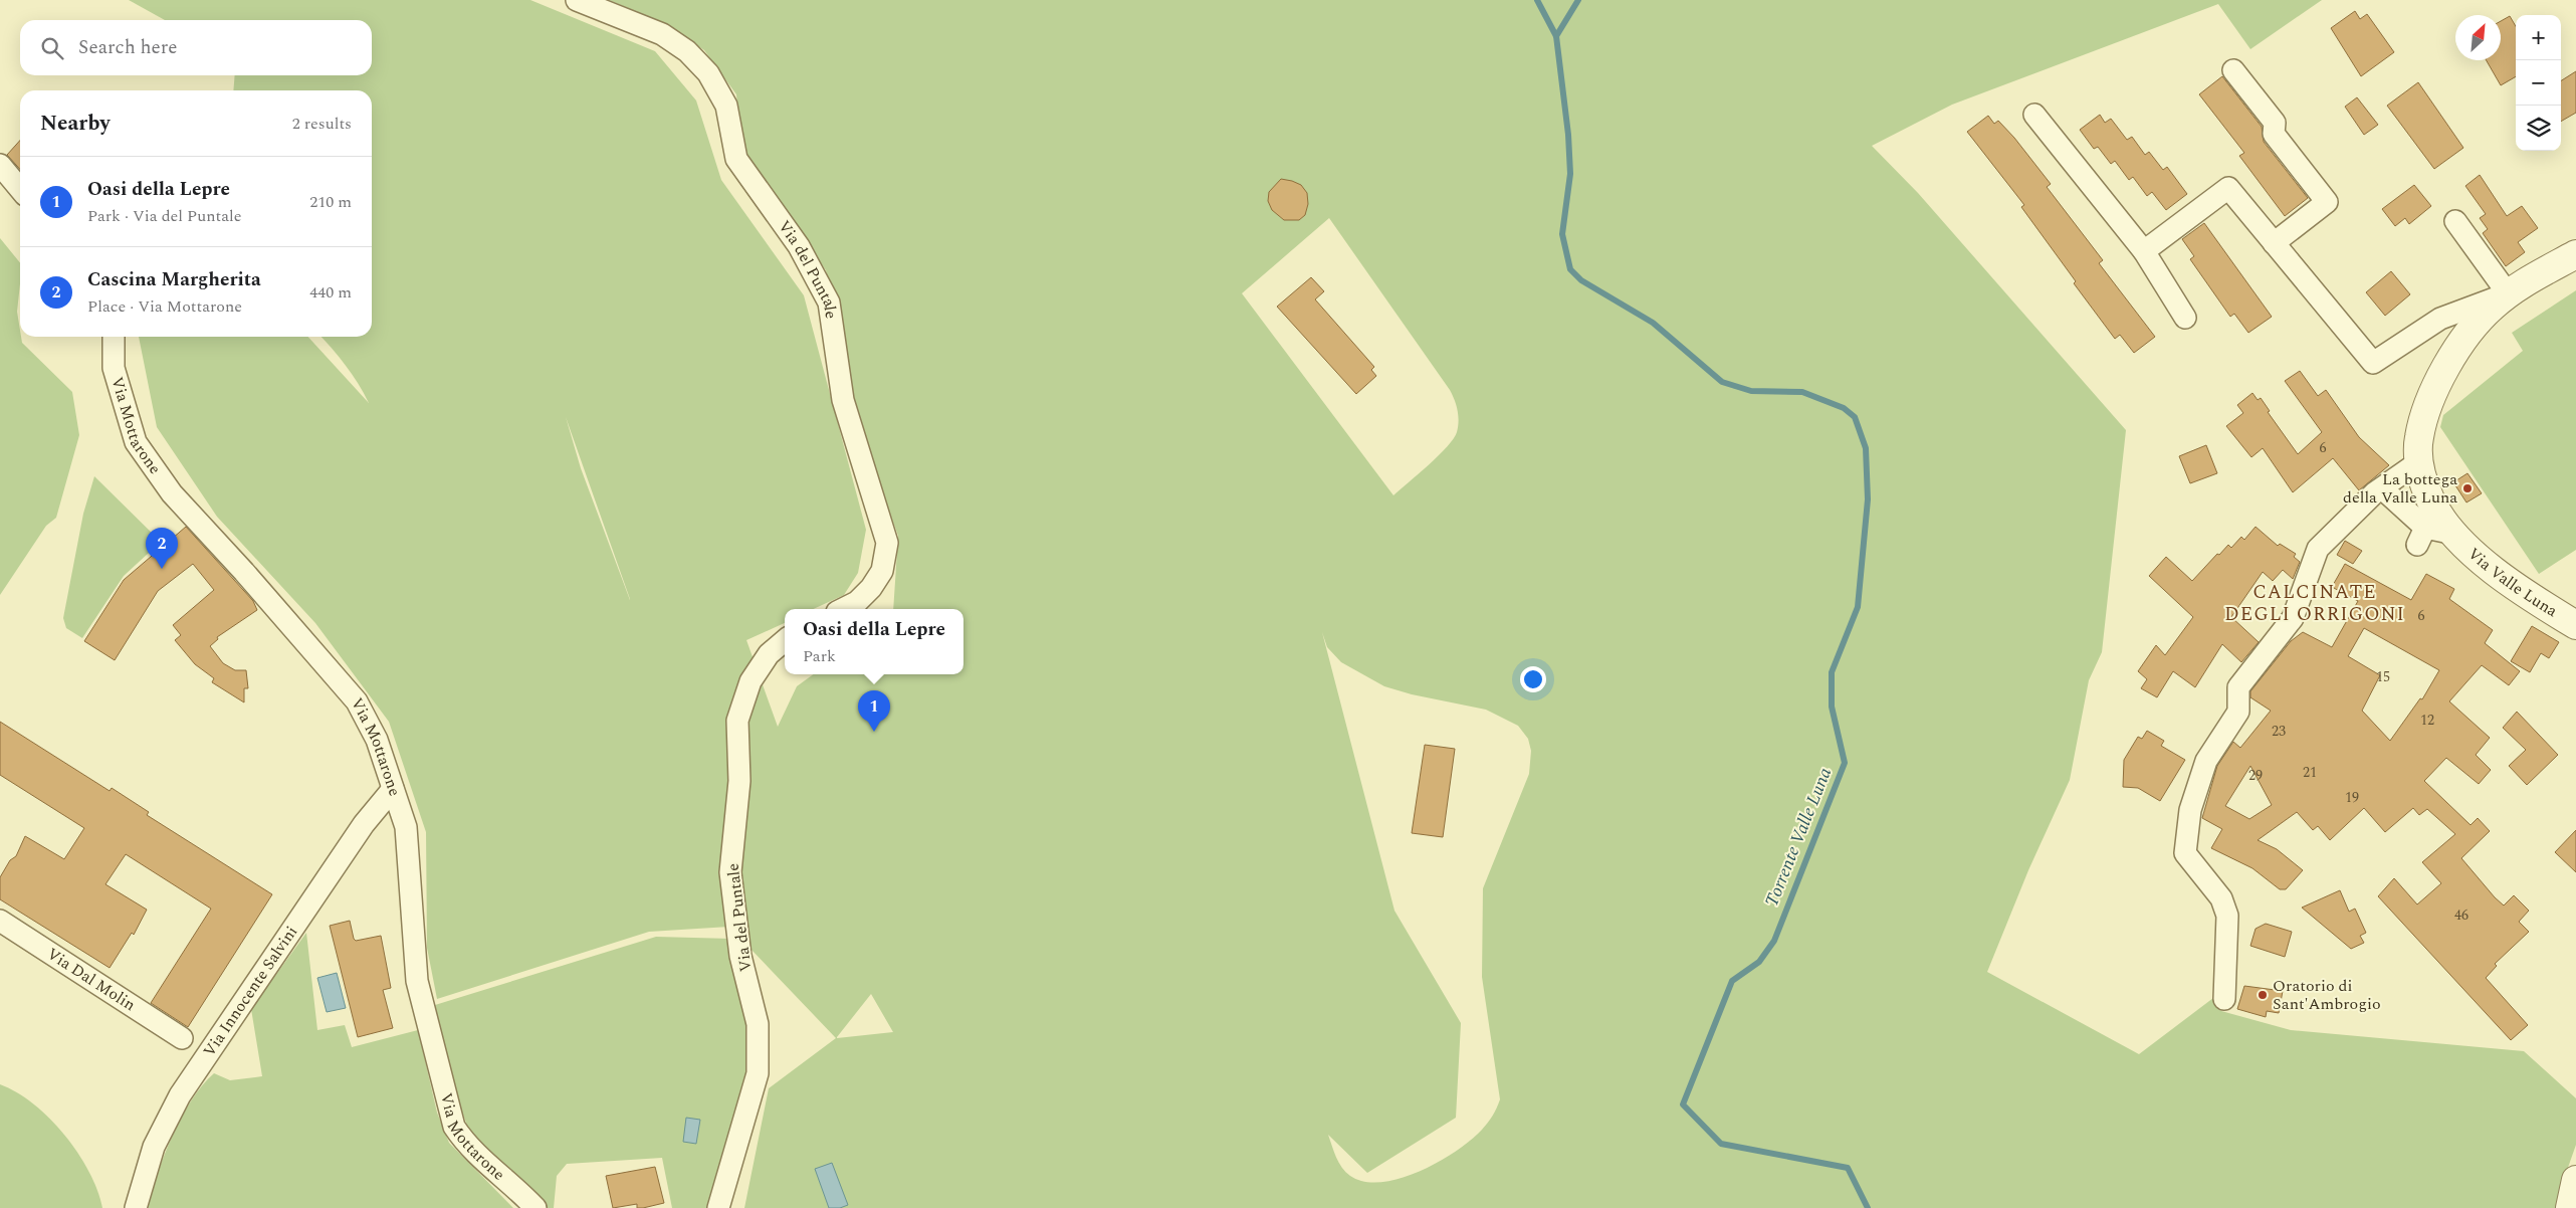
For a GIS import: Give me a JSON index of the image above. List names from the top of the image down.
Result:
{
  "streets": {
    "street": [
      "Via del Puntale",
      "Via Mottarone",
      "Via Valle Luna",
      "Via Dal Molin",
      "Via Innocente Salvini"
    ]
  },
  "crossings": [
    ["Via Mottarone", "Via Innocente Salvini"]
  ],
  "districts": ["CALCINATE DEGLI ORRIGONI"],
  "water": ["Torrente Valle Luna"],
  "places": ["La bottega della Valle Luna", "Oratorio di Sant'Ambrogio"],
  "house_numbers": [
    "6",
    "6",
    "15",
    "12",
    "23",
    "21",
    "29",
    "19",
    "46"
  ],
  "north": "top right",
  "page": {
    "map_buttons": ["+", "−"],
    "search": "Search here",
    "heading": ["Nearby", "2 results"],
    "list": [
      {
        "mark": "1",
        "name": "Oasi della Lepre",
        "note": "Park · Via del Puntale",
        "value": "210 m"
      },
      {
        "mark": "2",
        "name": "Cascina Margherita",
        "note": "Place · Via Mottarone",
        "value": "440 m"
      }
    ],
    "pins": ["2", "1"],
    "popup": ["Oasi della Lepre", "Park"]
  }
}
